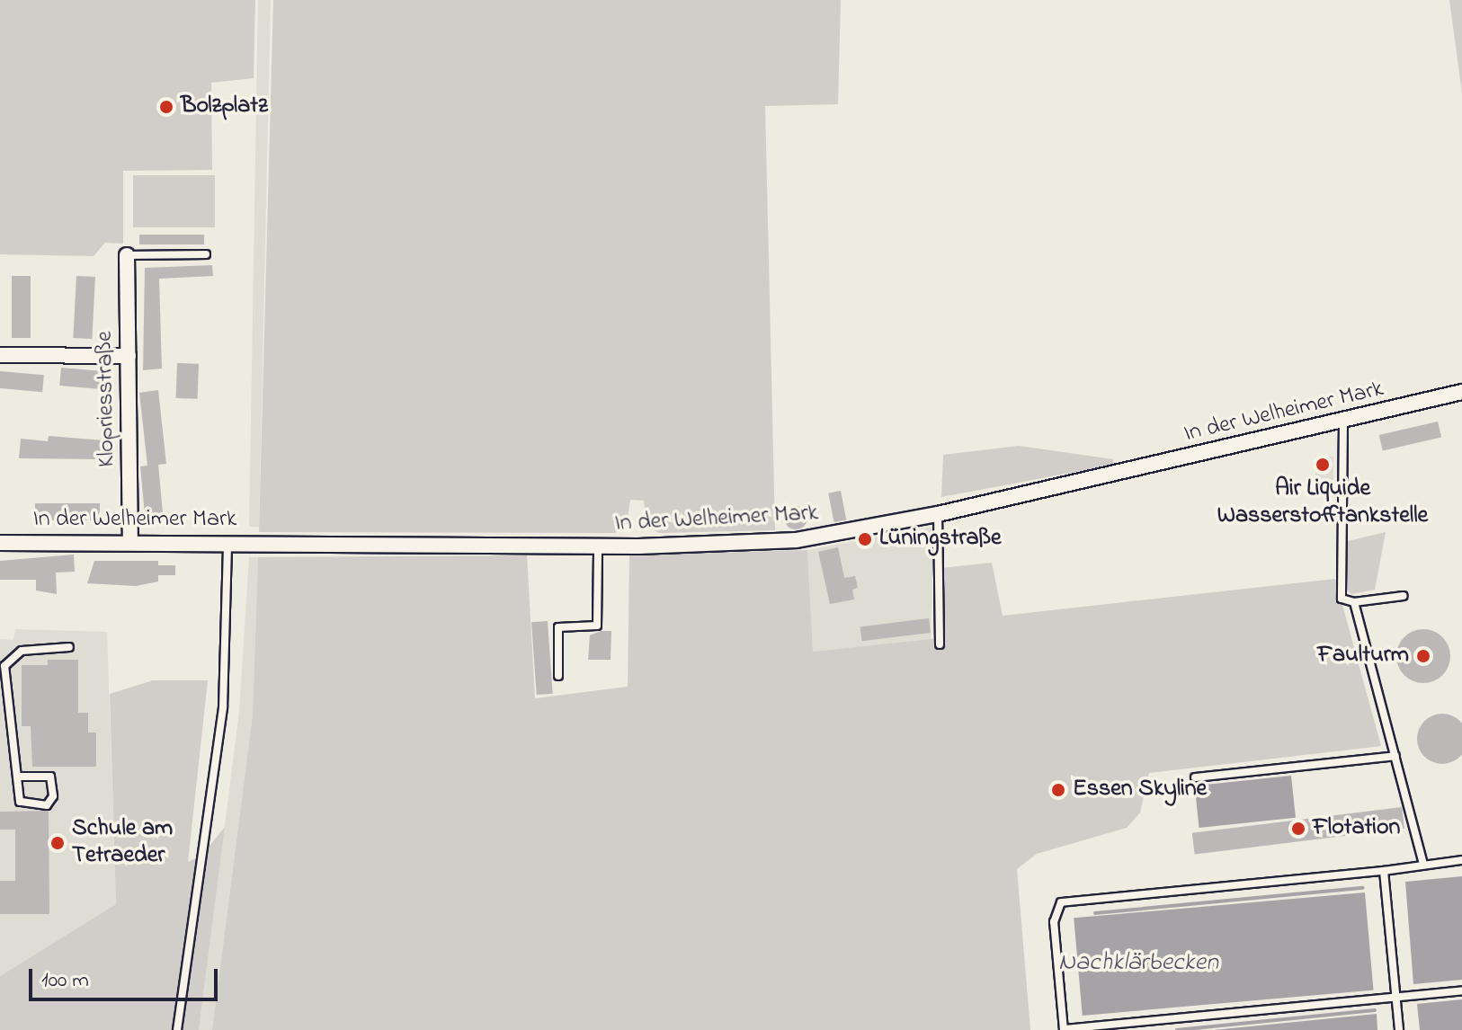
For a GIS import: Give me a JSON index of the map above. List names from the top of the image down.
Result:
{
  "streets": {
    "street": ["Klopriesstraße", "In der Welheimer Mark"]
  },
  "crossings": [
    ["Klopriesstraße", "In der Welheimer Mark"]
  ],
  "water": ["Nachklärbecken"],
  "places": [
    "Bolzplatz",
    "Air Liquide Wasserstofftankstelle",
    "Lüningstraße",
    "Faulturm",
    "Essen Skyline",
    "Flotation",
    "Schule am Tetraeder"
  ],
  "scale_bar": "100 m"
}
